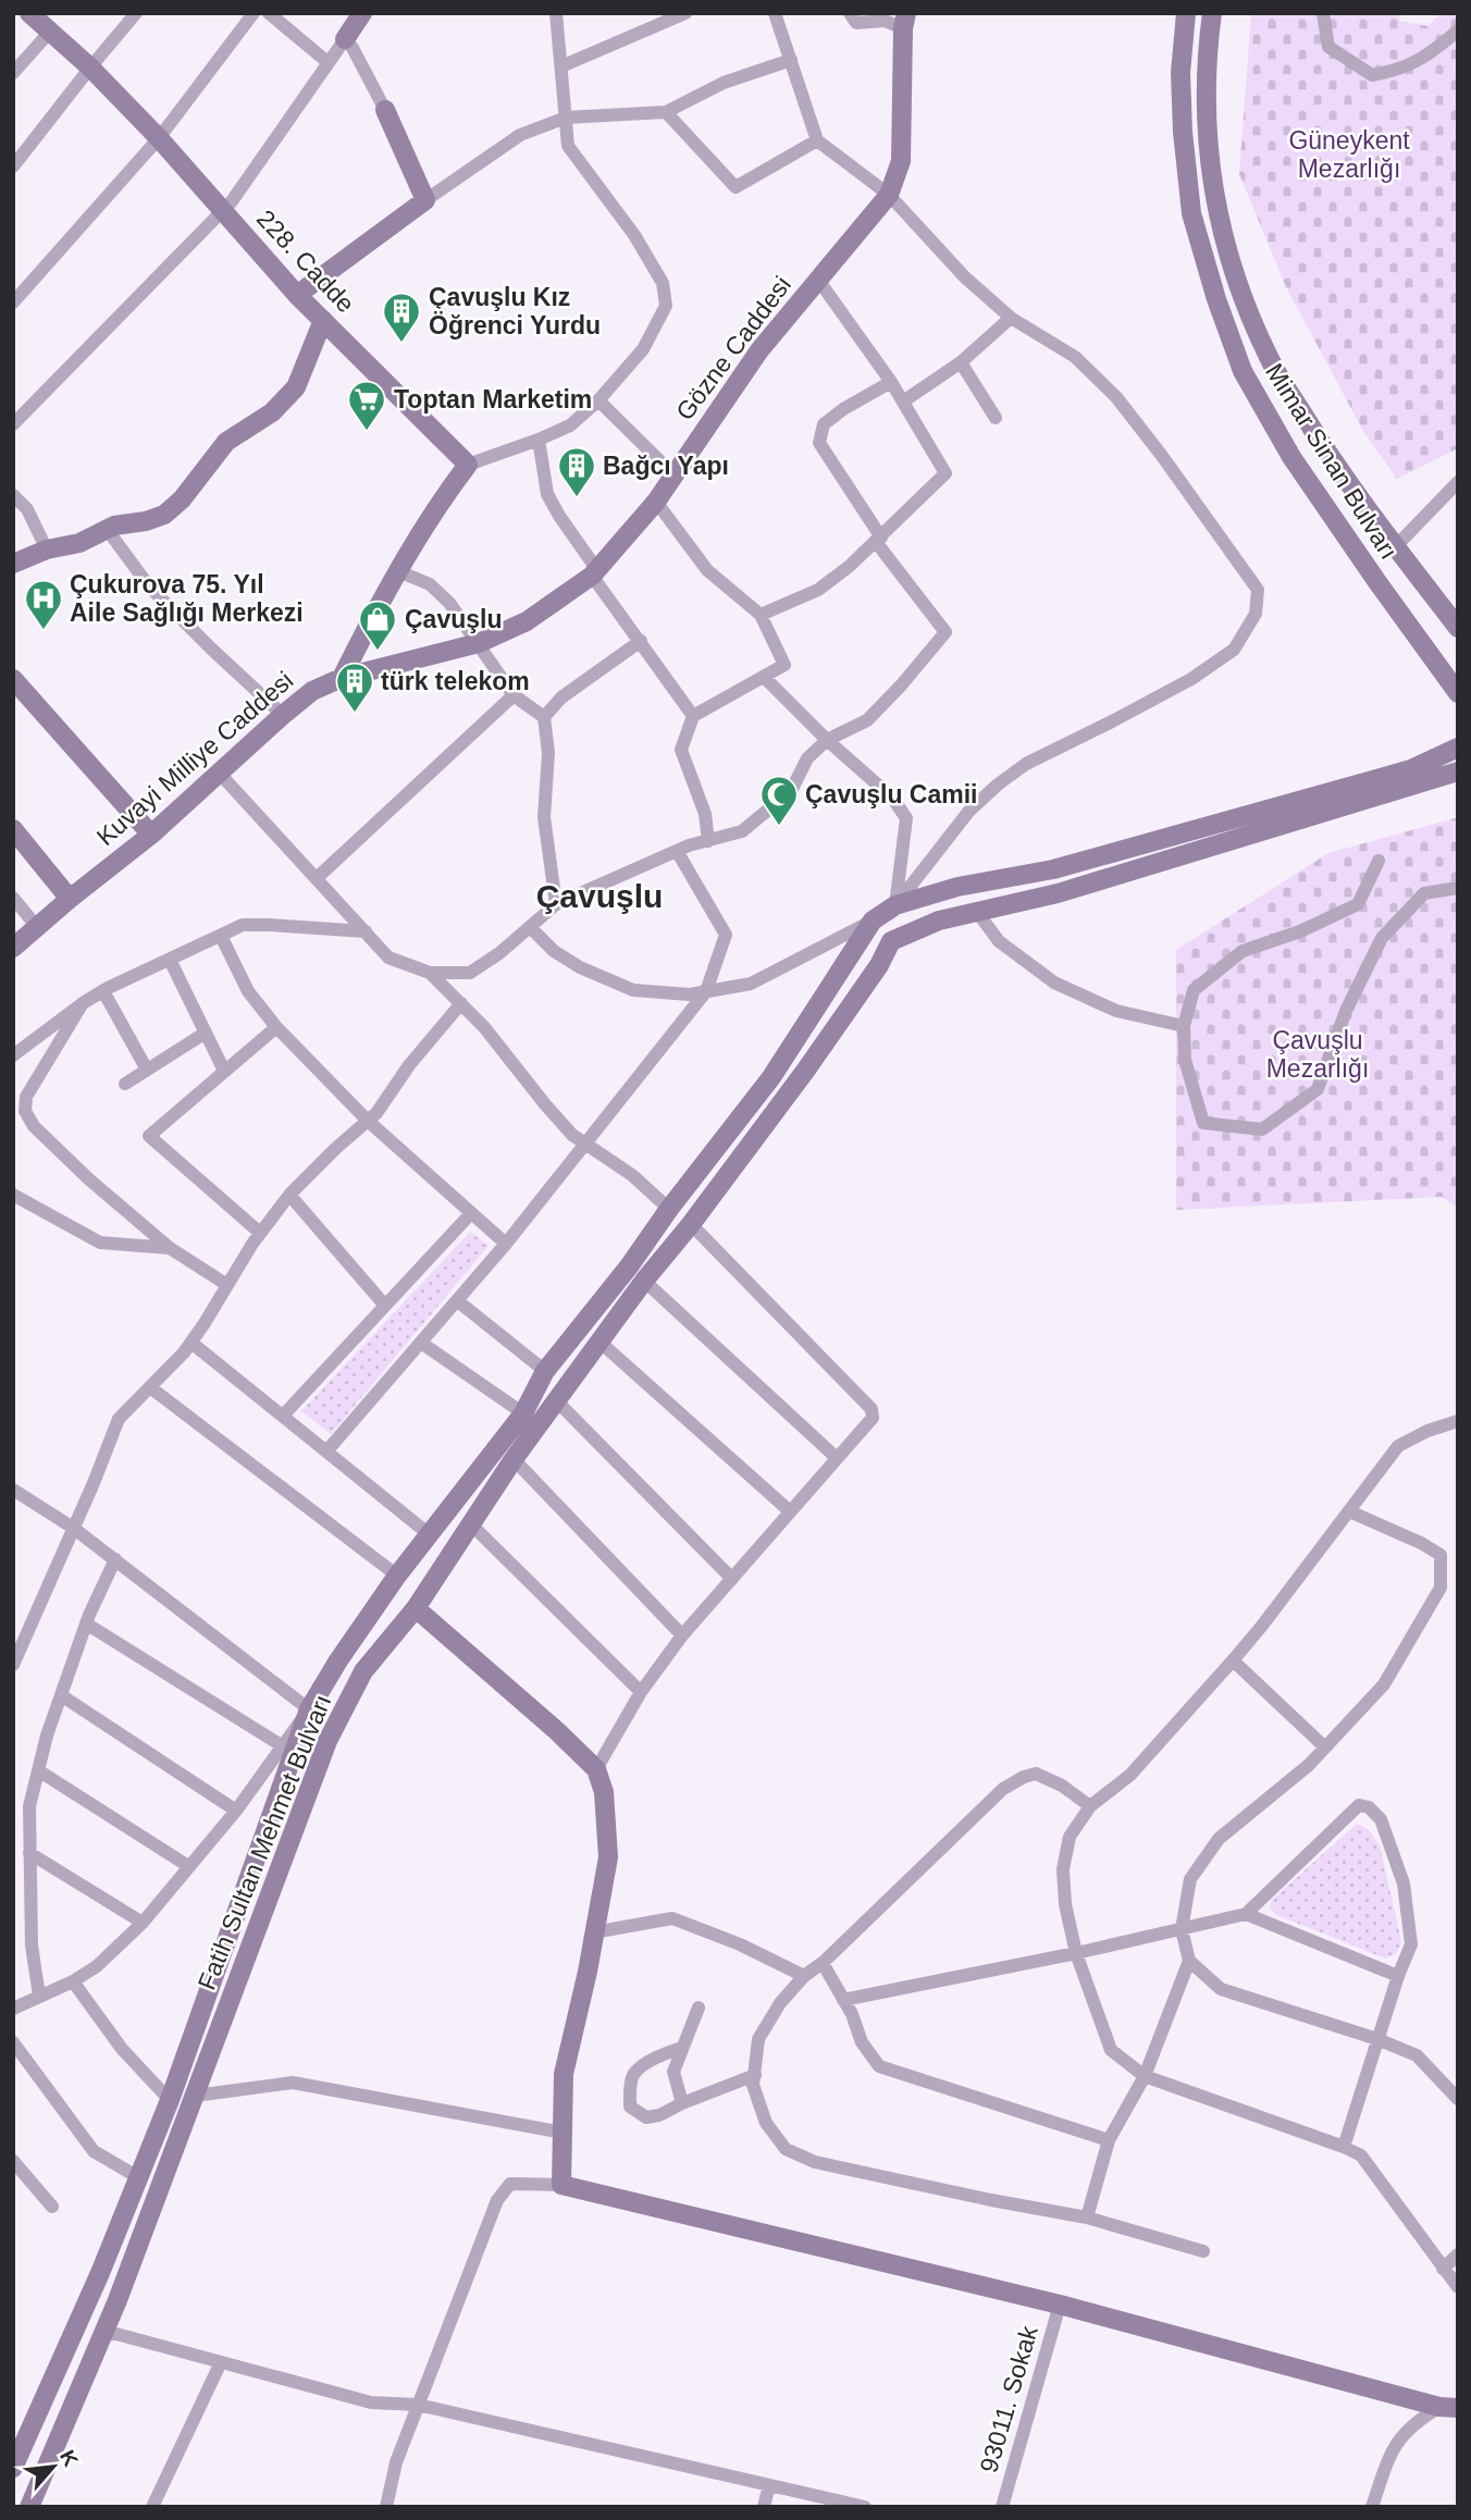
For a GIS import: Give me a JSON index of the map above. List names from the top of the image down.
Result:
{
  "streets": {
    "main road": [
      "228. Cadde",
      "Gözne Caddesi",
      "Mimar Sinan Bulvarı",
      "Kuvayi Milliye Caddesi",
      "Fatih Sultan Mehmet Bulvarı"
    ],
    "street": ["93011. Sokak"]
  },
  "crossings": [
    ["Gözne Caddesi", "Kuvayi Milliye Caddesi"]
  ],
  "districts": ["Çavuşlu"],
  "parks": ["Güneykent Mezarlığı", "Çavuşlu Mezarlığı"],
  "places": {
    "building": ["Çavuşlu Kız Öğrenci Yurdu", "Bağcı Yapı", "türk telekom"],
    "supermarket": ["Toptan Marketim"],
    "hospital": ["Çukurova 75. Yıl Aile Sağlığı Merkezi"],
    "shop": ["Çavuşlu"],
    "mosque": ["Çavuşlu Camii"]
  },
  "north": "top right"
}
